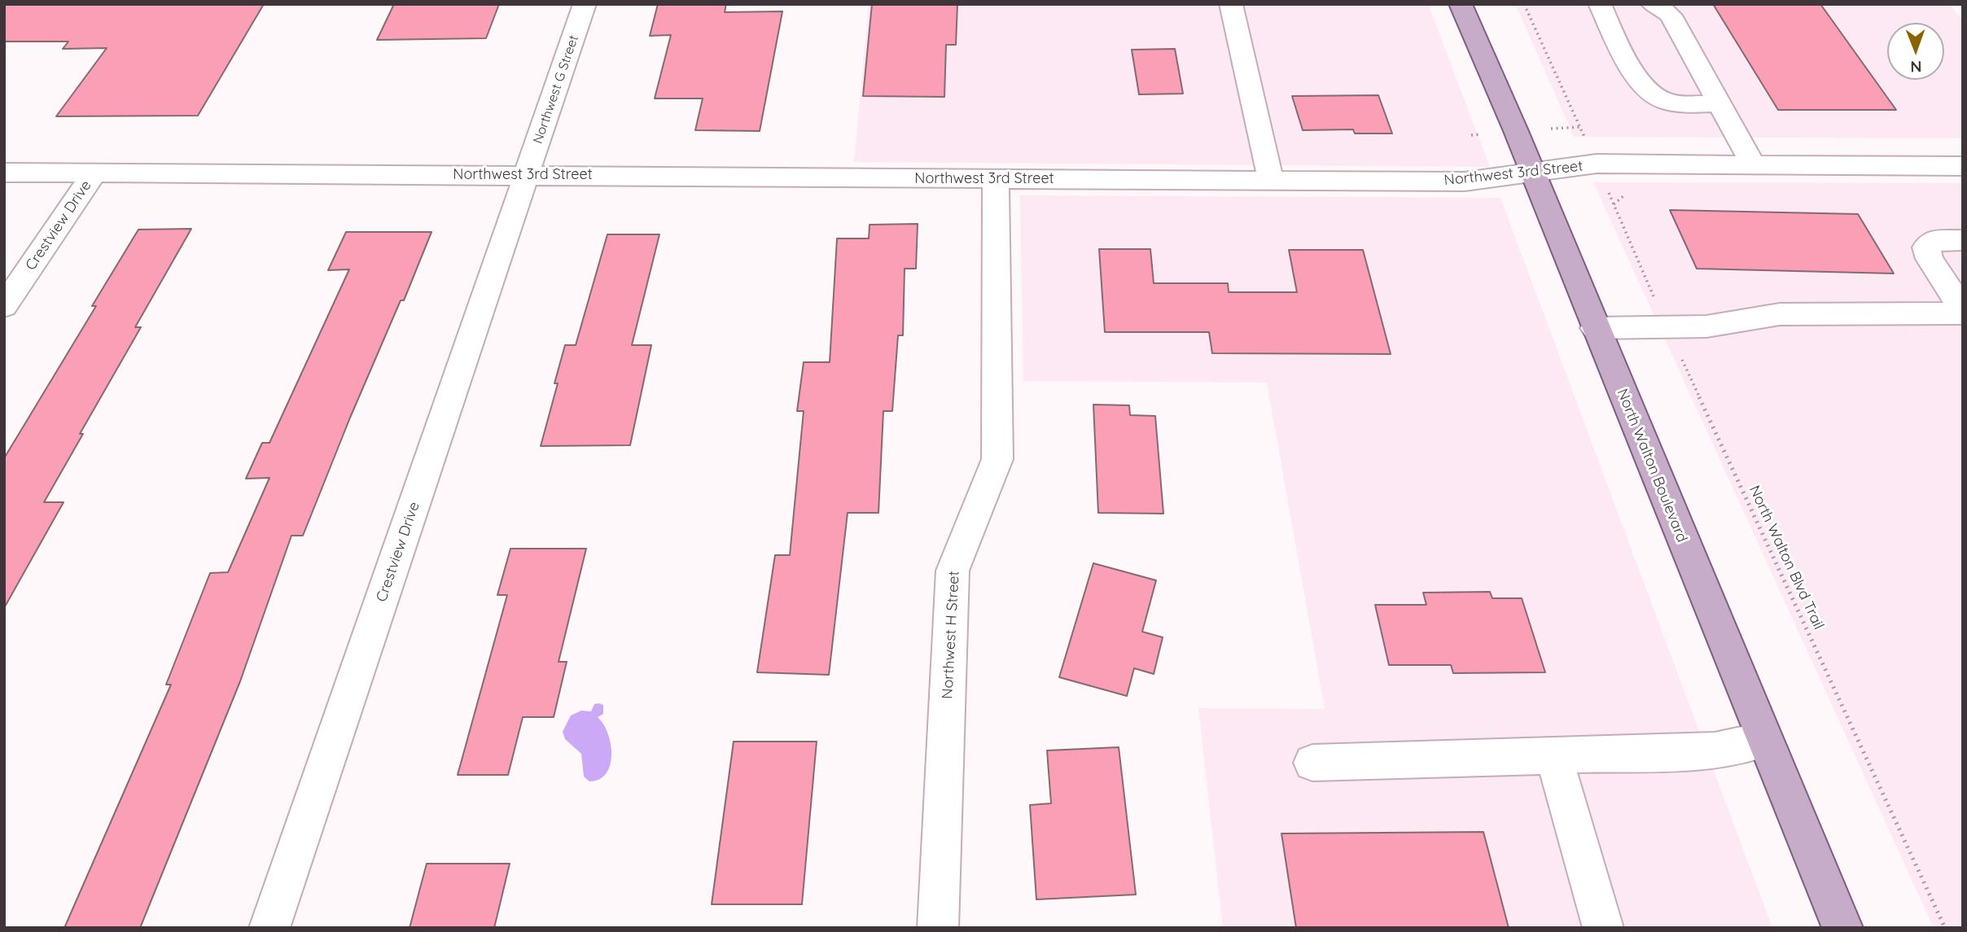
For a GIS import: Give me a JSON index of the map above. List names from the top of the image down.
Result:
{
  "streets": {
    "main road": ["North Walton Boulevard"],
    "street": [
      "Northwest G Street",
      "Northwest 3rd Street",
      "Crestview Drive",
      "Northwest H Street"
    ],
    "path": ["North Walton Blvd Trail"]
  },
  "crossings": [
    ["Northwest G Street", "Northwest 3rd Street"],
    ["Northwest G Street", "Crestview Drive"],
    ["Northwest 3rd Street", "Crestview Drive"],
    ["Northwest 3rd Street", "North Walton Boulevard"],
    ["Northwest 3rd Street", "Northwest H Street"]
  ],
  "north": "bottom"
}
